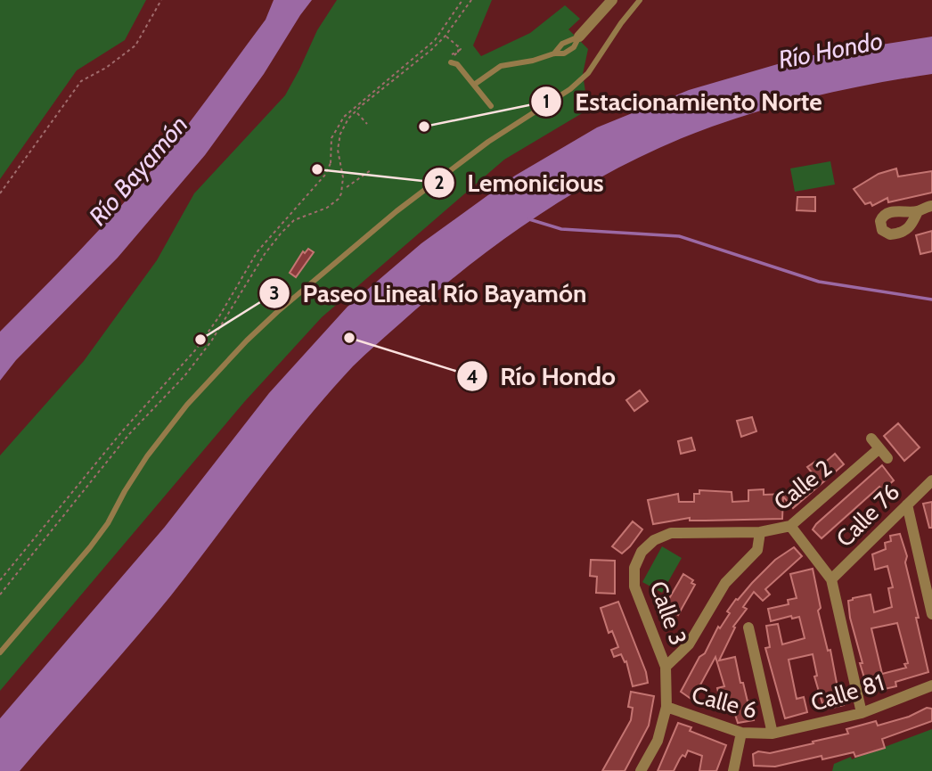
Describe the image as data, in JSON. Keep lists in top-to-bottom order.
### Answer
{
  "streets": {
    "street": [
      "Calle 2",
      "Calle 76",
      "Calle 3",
      "Calle 81",
      "Calle 6"
    ]
  },
  "crossings": [
    ["Calle 2", "Calle 3"],
    ["Calle 3", "Calle 6"],
    ["Calle 81", "Calle 6"]
  ],
  "water": ["Río Hondo", "Río Bayamón"],
  "places": [
    "Estacionamiento Norte",
    "Lemonicious",
    "Río Hondo",
    "Paseo Lineal Río Bayamón"
  ]
}
